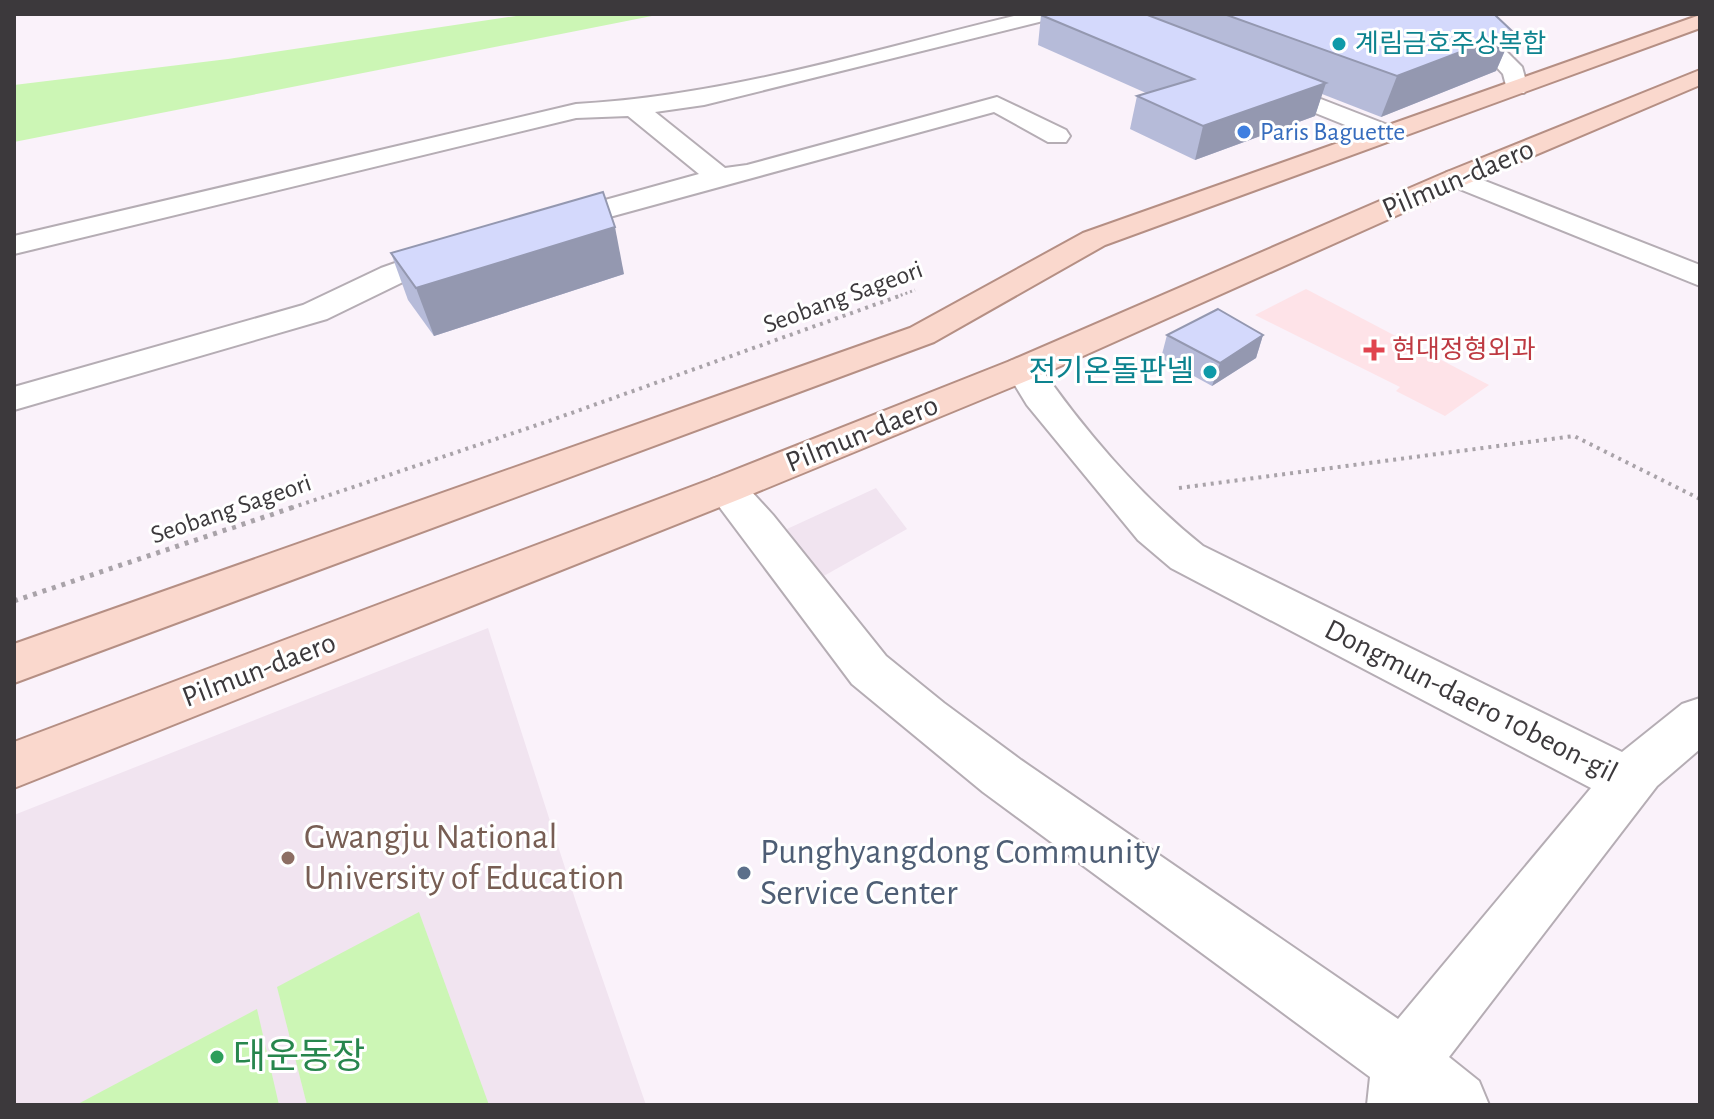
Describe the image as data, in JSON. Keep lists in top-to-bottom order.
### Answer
{
  "streets": {
    "main road": ["Pilmun-daero"],
    "lane": ["Dongmun-daero 10beon-gil"],
    "path": ["Seobang Sageori"]
  },
  "crossings": [
    ["Pilmun-daero", "Dongmun-daero 10beon-gil"]
  ],
  "places": {
    "other": [
      "계림금호주상복합",
      "Paris Baguette",
      "전기온돌판넬",
      "Gwangju National University of Education",
      "Punghyangdong Community Service Center",
      "대운동장"
    ],
    "health": ["현대정형외과"]
  }
}
